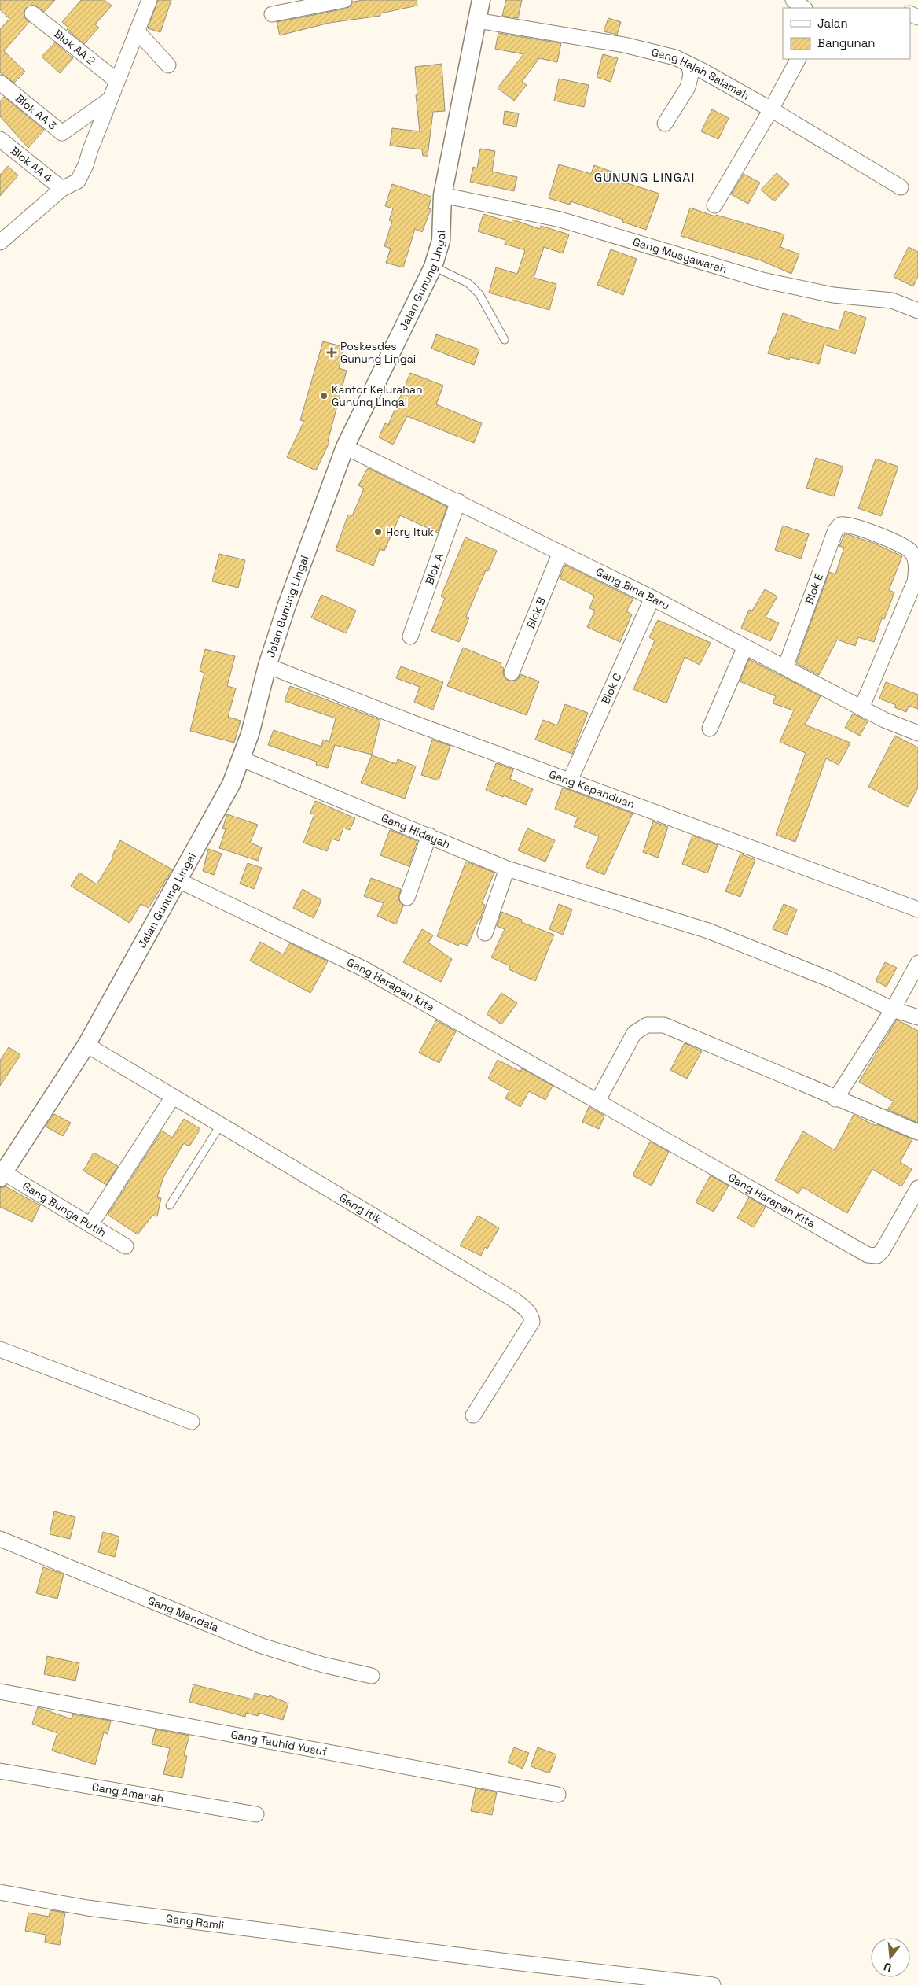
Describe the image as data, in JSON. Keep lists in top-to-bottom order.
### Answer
{
  "streets": {
    "street": [
      "Blok AA 2",
      "Gang Hajah Salamah",
      "Blok AA 3",
      "Blok AA 4",
      "Gang Musyawarah",
      "Jalan Gunung Lingai",
      "Blok A",
      "Gang Bina Baru",
      "Blok E",
      "Blok B",
      "Blok C",
      "Gang Kepanduan",
      "Gang Hidayah",
      "Gang Harapan Kita",
      "Gang Itik",
      "Gang Bunga Putih",
      "Gang Mandala",
      "Gang Tauhid Yusuf",
      "Gang Amanah",
      "Gang Ramli"
    ]
  },
  "crossings": [
    ["Gang Hajah Salamah", "Jalan Gunung Lingai"],
    ["Gang Musyawarah", "Jalan Gunung Lingai"],
    ["Jalan Gunung Lingai", "Gang Bina Baru"],
    ["Jalan Gunung Lingai", "Gang Kepanduan"],
    ["Jalan Gunung Lingai", "Gang Hidayah"],
    ["Jalan Gunung Lingai", "Gang Harapan Kita"],
    ["Jalan Gunung Lingai", "Gang Itik"],
    ["Jalan Gunung Lingai", "Gang Bunga Putih"],
    ["Blok A", "Gang Bina Baru"],
    ["Gang Bina Baru", "Blok E"],
    ["Gang Bina Baru", "Blok B"],
    ["Gang Bina Baru", "Blok C"],
    ["Blok C", "Gang Kepanduan"]
  ],
  "districts": ["GUNUNG LINGAI"],
  "places": {
    "health": ["Poskesdes Gunung Lingai"],
    "other": ["Kantor Kelurahan Gunung Lingai", "Hery Ituk"]
  },
  "legend": ["Jalan", "Bangunan"],
  "north": "bottom"
}
